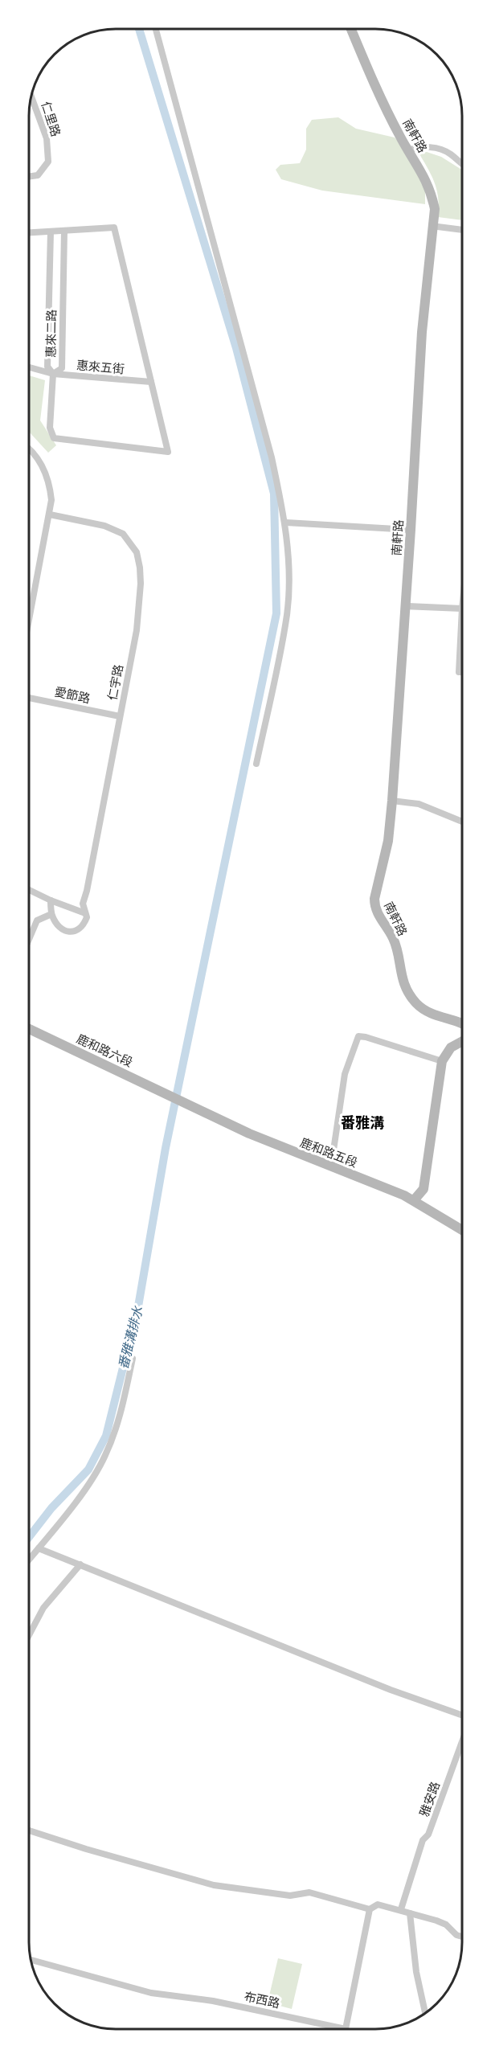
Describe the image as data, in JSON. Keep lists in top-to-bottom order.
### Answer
{
  "streets": {
    "street": [
      "仁里路",
      "南軒路",
      "惠來二路",
      "惠來五街",
      "仁宇路",
      "愛節路",
      "鹿和路六段",
      "鹿和路五段",
      "雅安路",
      "布西路"
    ]
  },
  "crossings": [
    ["惠來二路", "惠來五街"],
    ["仁宇路", "愛節路"],
    ["鹿和路六段", "鹿和路五段"]
  ],
  "districts": ["番雅溝"],
  "water": ["番雅溝排水"]
}
